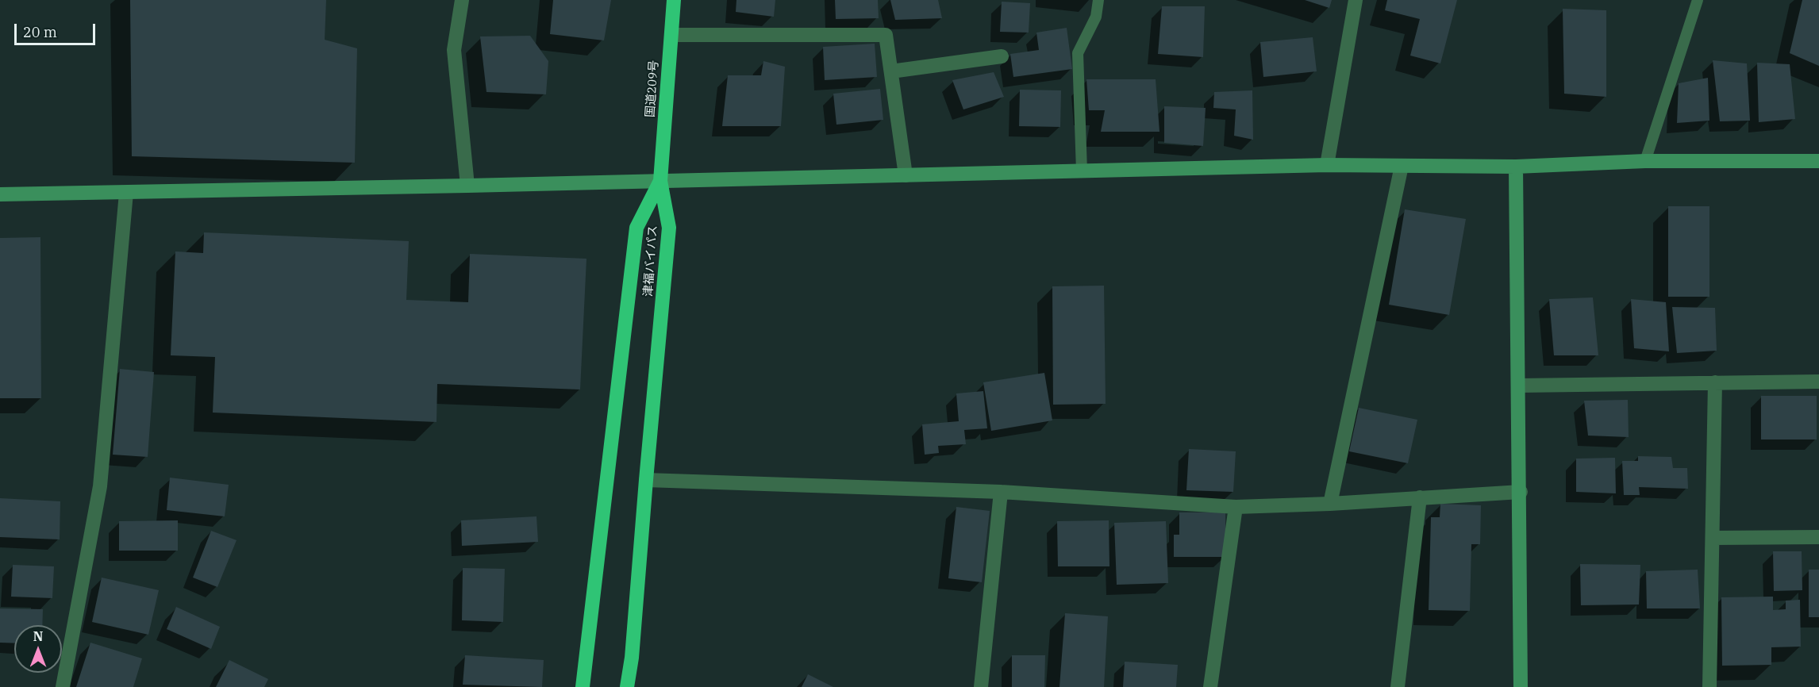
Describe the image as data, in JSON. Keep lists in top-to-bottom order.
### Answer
{
  "streets": {
    "highway": ["国道209号", "津福バイパス"]
  },
  "crossings": [
    ["国道209号", "津福バイパス"]
  ],
  "scale_bar": "20 m",
  "north": "top"
}
